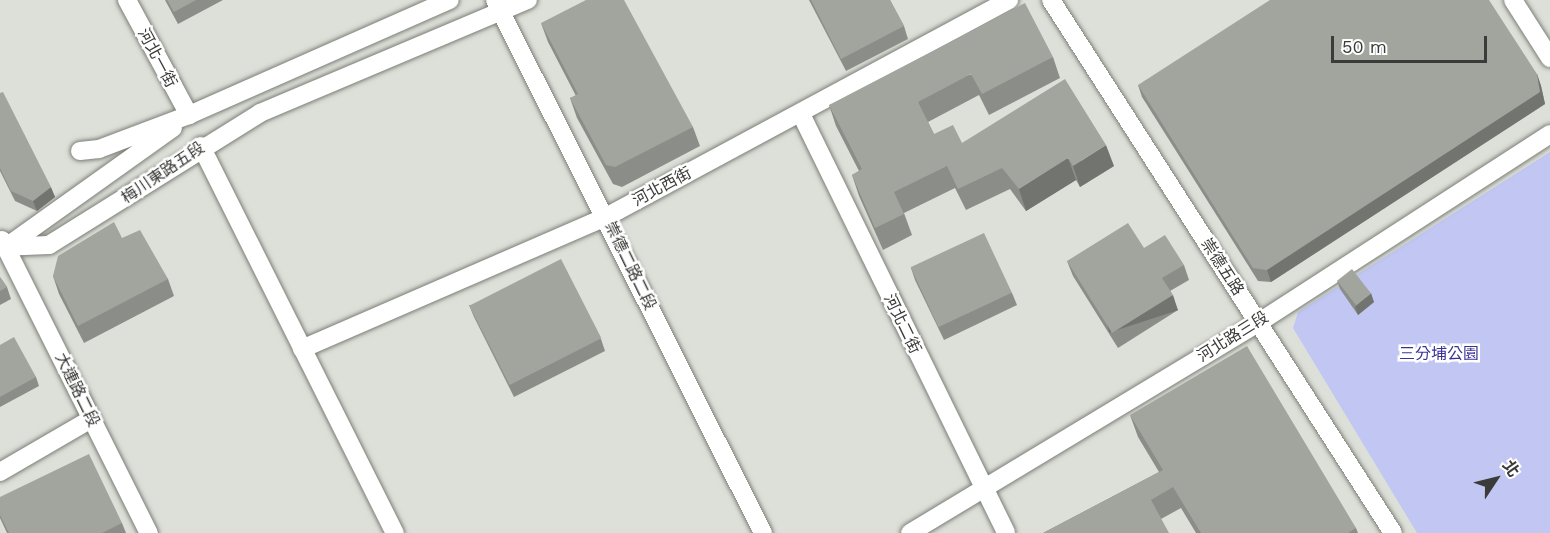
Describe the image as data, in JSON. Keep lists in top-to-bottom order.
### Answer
{
  "streets": {
    "street": [
      "河北一街",
      "梅川東路五段",
      "河北西街",
      "崇德二路二段",
      "崇德五路",
      "河北二街",
      "河北路三段",
      "大連路二段"
    ]
  },
  "crossings": [
    ["河北一街", "梅川東路五段"],
    ["梅川東路五段", "崇德二路二段"],
    ["梅川東路五段", "大連路二段"],
    ["河北西街", "崇德二路二段"],
    ["河北西街", "河北二街"],
    ["崇德五路", "河北路三段"],
    ["河北二街", "河北路三段"]
  ],
  "parks": ["三分埔公園"],
  "scale_bar": "50 m",
  "north": "top right"
}
